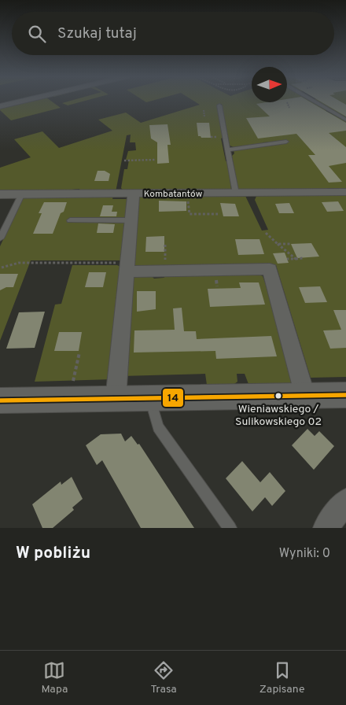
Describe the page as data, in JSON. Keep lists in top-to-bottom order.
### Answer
{
  "streets": {
    "street": ["Kombatantów"]
  },
  "places": ["Wieniawskiego / Sulikowskiego 02"],
  "lines": ["transit line 14"],
  "north": "right",
  "page": {
    "search": "Szukaj tutaj",
    "heading": ["W pobliżu", "Wyniki: 0"],
    "nav": ["Mapa", "Trasa", "Zapisane"]
  }
}
